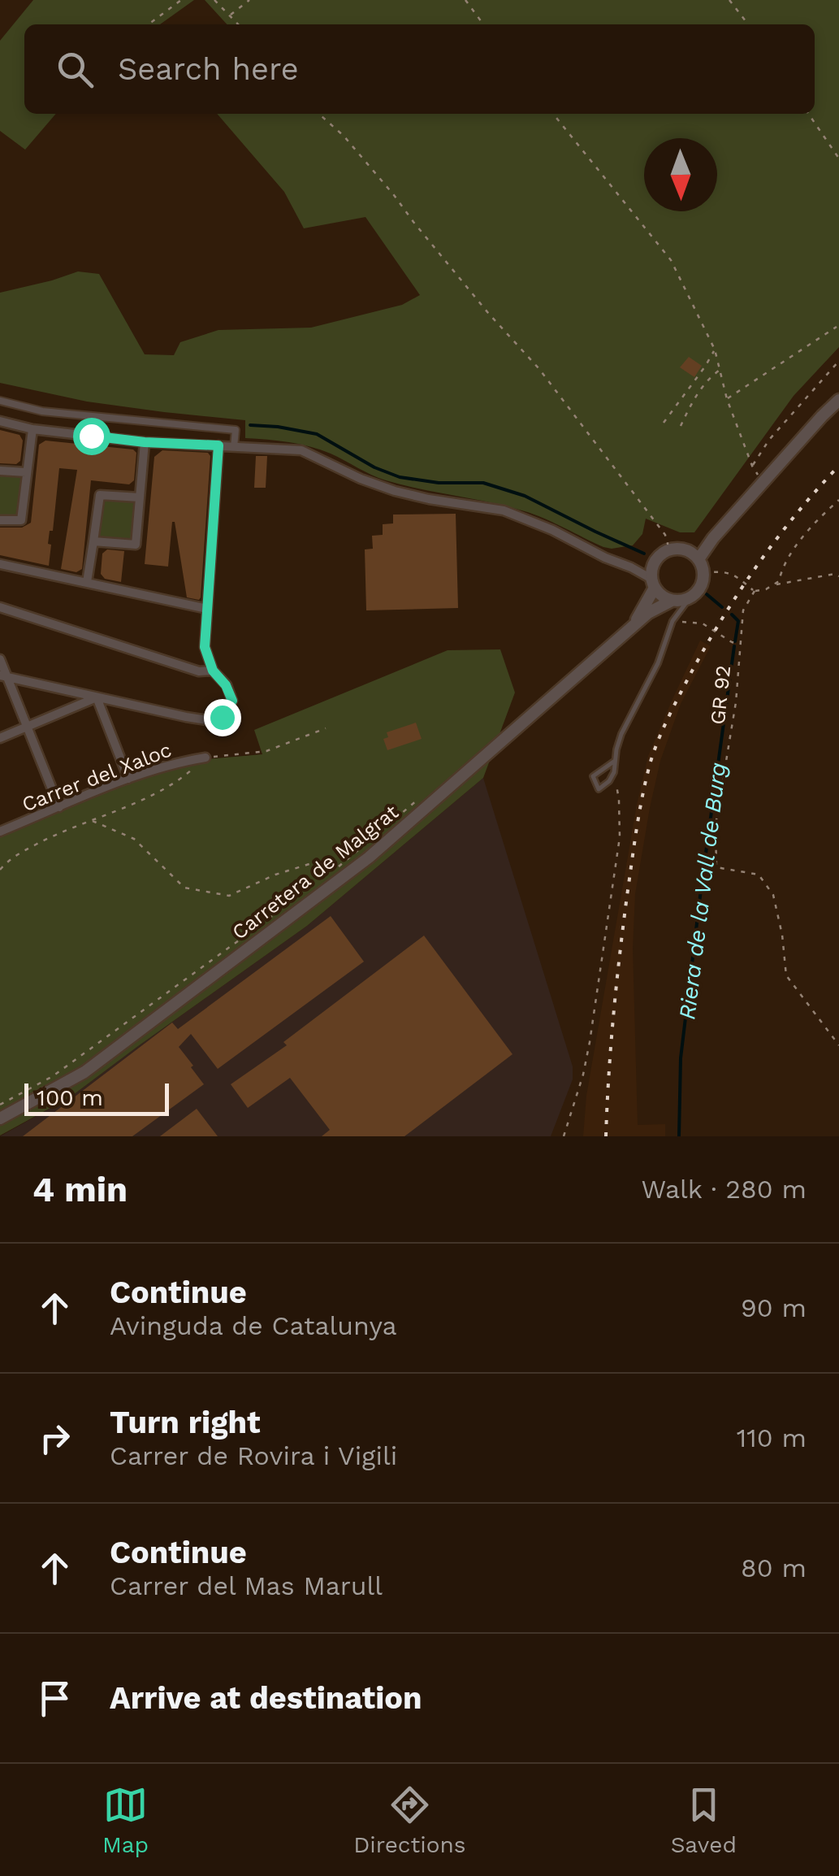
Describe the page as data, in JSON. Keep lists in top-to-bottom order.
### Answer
{
  "streets": {
    "street": ["Carrer del Xaloc", "Carretera de Malgrat"],
    "path": ["GR 92"]
  },
  "water": ["Riera de la Vall de Burg"],
  "scale_bar": "100 m",
  "north": "bottom",
  "page": {
    "search": "Search here",
    "scale": "100 m",
    "heading": ["4 min", "Walk · 280 m"],
    "list": [
      ["Continue", "Avinguda de Catalunya", "90 m"],
      ["Turn right", "Carrer de Rovira i Vigili", "110 m"],
      ["Continue", "Carrer del Mas Marull", "80 m"],
      "Arrive at destination"
    ],
    "nav": ["Map", "Directions", "Saved"]
  }
}
